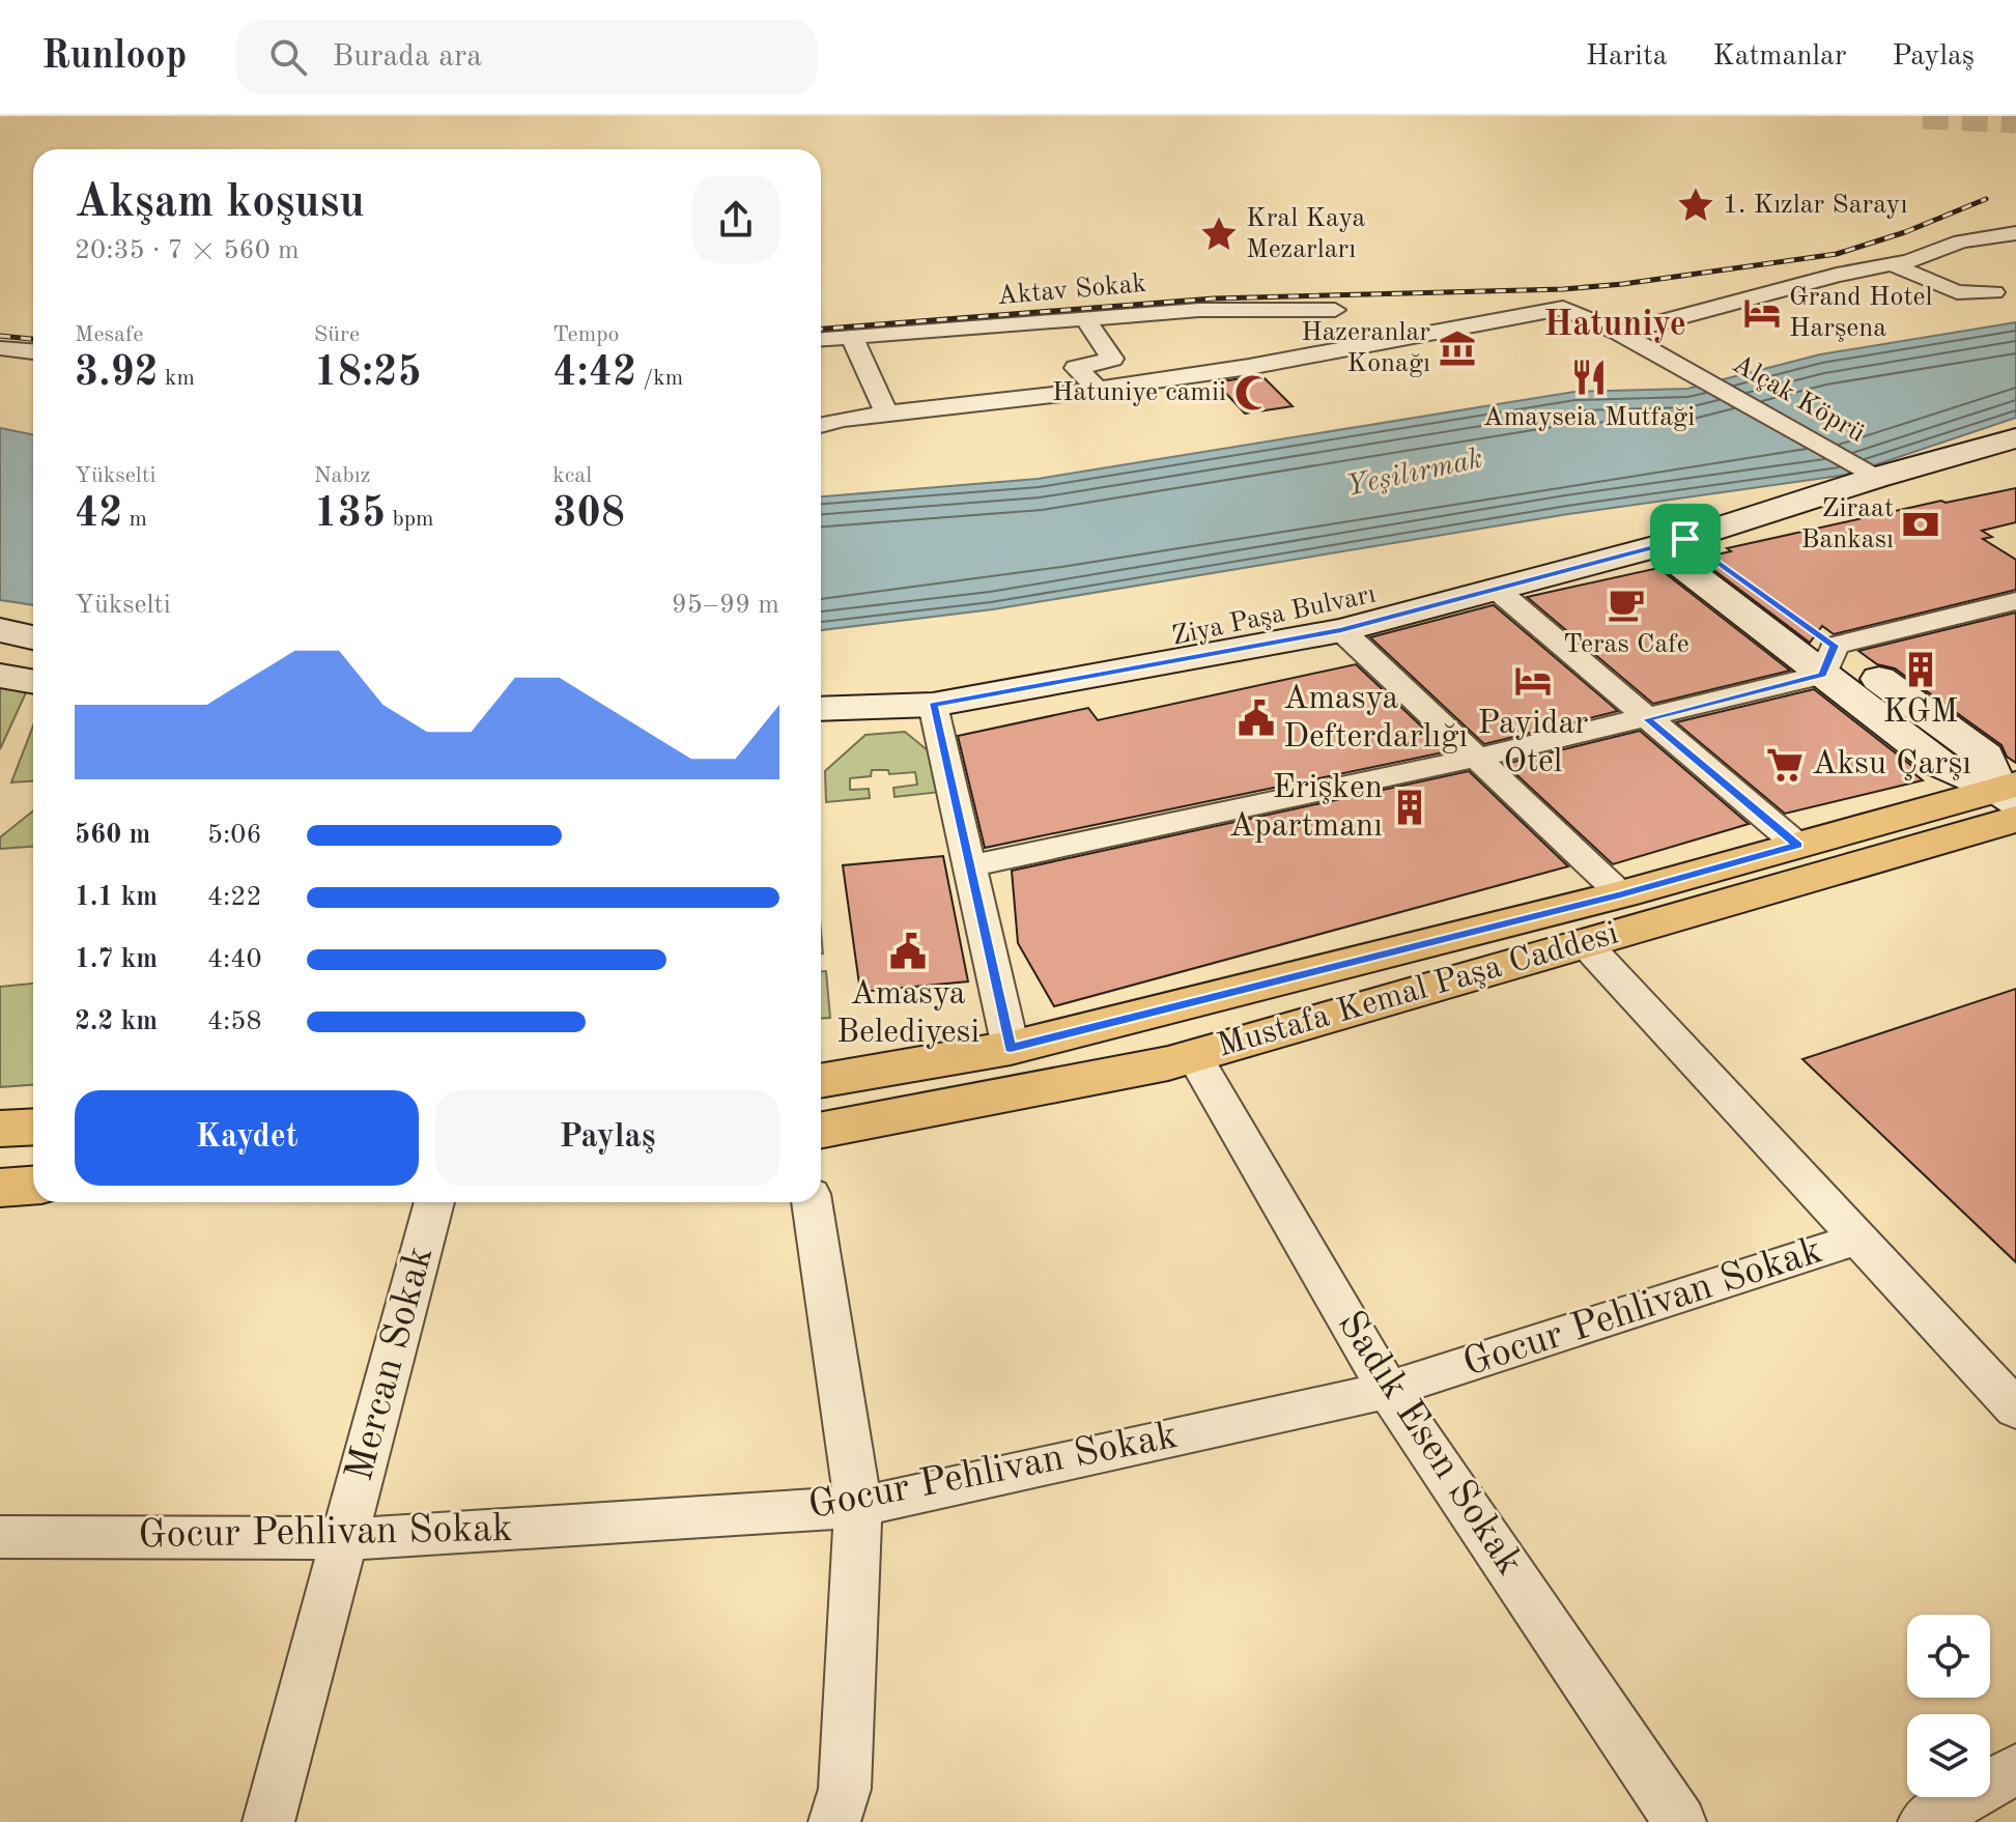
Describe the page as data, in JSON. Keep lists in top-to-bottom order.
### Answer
{
  "streets": {
    "main road": ["Mustafa Kemal Paşa Caddesi"],
    "street": [
      "Aktav Sokak",
      "Alçak Köprü",
      "Ziya Paşa Bulvarı",
      "Gocur Pehlivan Sokak",
      "Mercan Sokak",
      "Sadık Esen Sokak"
    ]
  },
  "crossings": [
    ["Alçak Köprü", "Ziya Paşa Bulvarı"],
    ["Mustafa Kemal Paşa Caddesi", "Sadık Esen Sokak"],
    ["Gocur Pehlivan Sokak", "Mercan Sokak"],
    ["Gocur Pehlivan Sokak", "Sadık Esen Sokak"]
  ],
  "districts": ["Hatuniye"],
  "water": ["Yeşilırmak"],
  "places": {
    "place": ["1. Kızlar Sarayı", "Kral Kaya Mezarları"],
    "hotel": ["Grand Hotel Harşena", "Payidar Otel"],
    "museum": ["Hazeranlar Konağı"],
    "restaurant": ["Amayseia Mutfaği"],
    "mosque": ["Hatuniye camii"],
    "bank": ["Ziraat Bankası"],
    "cafe": ["Teras Cafe"],
    "building": ["KGM", "Erişken Apartmanı"],
    "public building": ["Amasya Defterdarlığı", "Amasya Belediyesi"],
    "supermarket": ["Aksu Çarşı"]
  },
  "page": {
    "header": "Runloop",
    "search": "Burada ara",
    "nav": ["Harita", "Katmanlar", "Paylaş"],
    "heading": ["Akşam koşusu", "20:35 · 7 × 560 m"],
    "stats": [
      ["Mesafe", "3.92 km"],
      ["Süre", "18:25"],
      ["Tempo", "4:42 /km"],
      ["Yükselti", "42 m"],
      ["Nabız", "135 bpm"],
      ["kcal", "308"]
    ],
    "chart": ["Yükselti", "95–99 m"],
    "list": [
      {
        "name": "560 m",
        "note": "5:06"
      },
      {
        "name": "1.1 km",
        "note": "4:22"
      },
      {
        "name": "1.7 km",
        "note": "4:40"
      },
      {
        "name": "2.2 km",
        "note": "4:58"
      }
    ],
    "buttons": ["Kaydet", "Paylaş"]
  }
}
